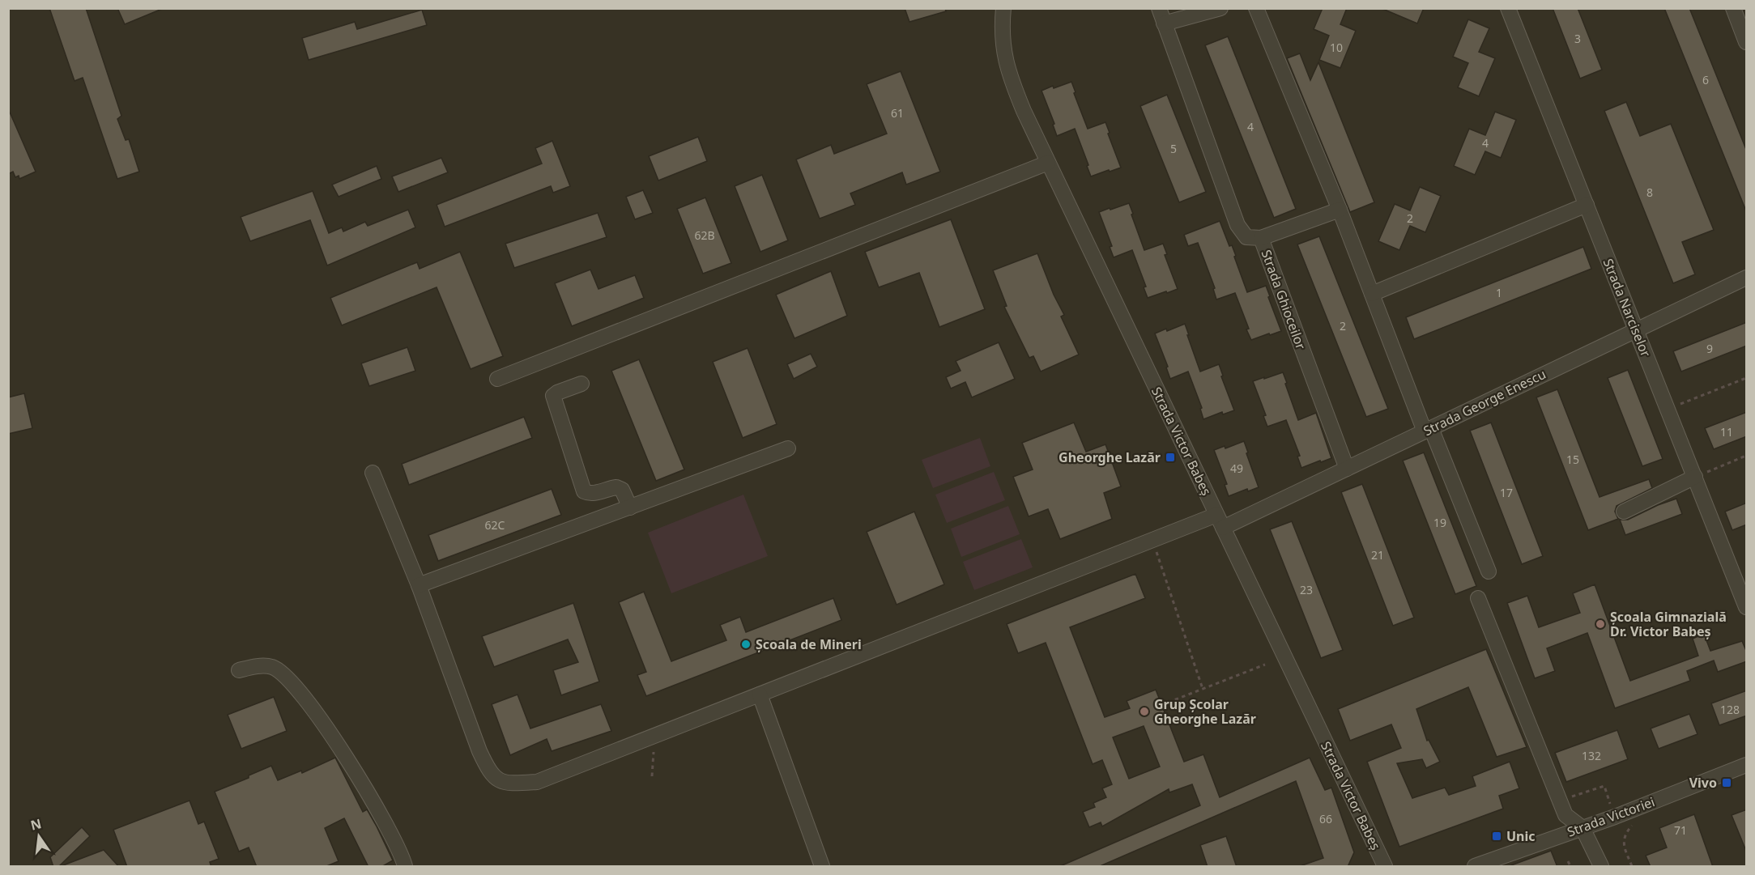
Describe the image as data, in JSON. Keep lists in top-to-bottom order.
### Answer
{
  "streets": {
    "street": [
      "Strada Ghioceilor",
      "Strada Narciselor",
      "Strada George Enescu",
      "Strada Victor Babeș",
      "Strada Victoriei"
    ]
  },
  "crossings": [
    ["Strada Ghioceilor", "Strada George Enescu"],
    ["Strada Narciselor", "Strada George Enescu"],
    ["Strada George Enescu", "Strada Victor Babeș"]
  ],
  "places": {
    "transit": ["Gheorghe Lazăr", "Vivo", "Unic"],
    "other": ["Școala Gimnazială Dr. Victor Babeș", "Școala de Mineri", "Grup Școlar Gheorghe Lazăr"]
  },
  "house_numbers": [
    "3",
    "10",
    "6",
    "61",
    "4",
    "4",
    "5",
    "8",
    "2",
    "62B",
    "1",
    "2",
    "9",
    "11",
    "15",
    "49",
    "17",
    "19",
    "62C",
    "21",
    "23",
    "128",
    "132",
    "66",
    "71"
  ],
  "north": "top"
}
